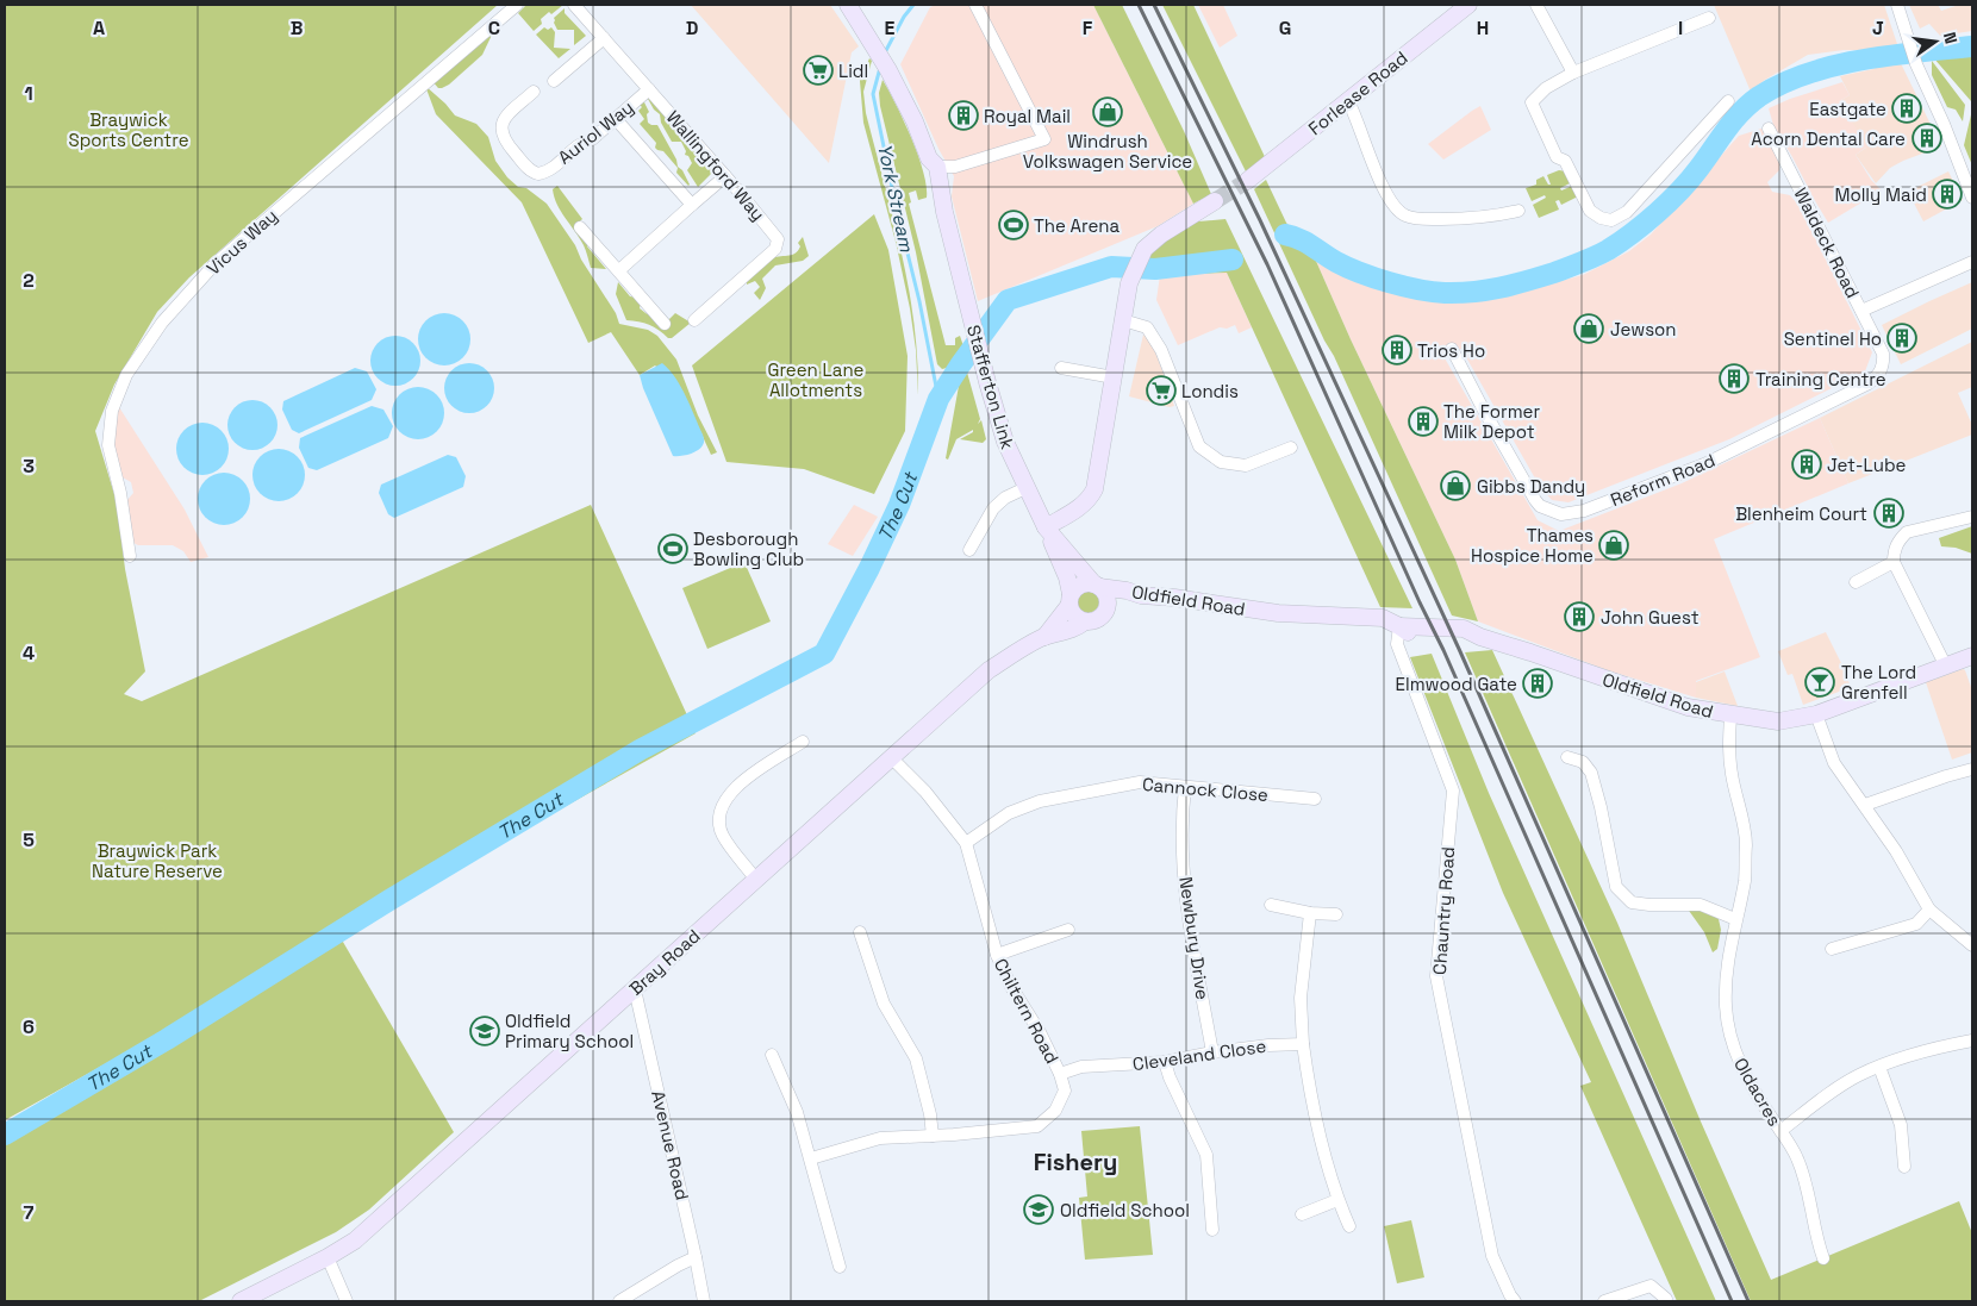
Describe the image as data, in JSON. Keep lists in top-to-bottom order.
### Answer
{
  "streets": {
    "main road": [
      "Forlease Road",
      "Stafferton Link",
      "Oldfield Road",
      "Bray Road"
    ],
    "street": [
      "Auriol Way",
      "Wallingford Way",
      "Vicus Way",
      "Waldeck Road",
      "Reform Road",
      "Cannock Close",
      "Chauntry Road",
      "Newbury Drive",
      "Chiltern Road",
      "Cleveland Close",
      "Oldacres",
      "Avenue Road"
    ]
  },
  "crossings": [
    ["Auriol Way", "Wallingford Way"],
    ["Waldeck Road", "Reform Road"],
    ["Stafferton Link", "Oldfield Road"],
    ["Stafferton Link", "Bray Road"],
    ["Oldfield Road", "Chauntry Road"],
    ["Oldfield Road", "Bray Road"],
    ["Oldfield Road", "Oldacres"],
    ["Cannock Close", "Newbury Drive"],
    ["Cannock Close", "Chiltern Road"],
    ["Newbury Drive", "Cleveland Close"],
    ["Bray Road", "Chiltern Road"],
    ["Bray Road", "Avenue Road"],
    ["Chiltern Road", "Cleveland Close"]
  ],
  "districts": ["Fishery"],
  "water": ["York Stream", "The Cut"],
  "parks": ["Braywick Sports Centre", "Green Lane Allotments", "Braywick Park Nature Reserve"],
  "places": {
    "supermarket": ["Lidl", "Londis"],
    "building": [
      "Eastgate",
      "Royal Mail",
      "Acorn Dental Care",
      "Molly Maid",
      "Sentinel Ho",
      "Trios Ho",
      "Training Centre",
      "The Former Milk Depot",
      "Jet-Lube",
      "Blenheim Court",
      "John Guest",
      "Elmwood Gate"
    ],
    "shop": [
      "Windrush Volkswagen Service",
      "Jewson",
      "Gibbs Dandy",
      "Thames Hospice Home"
    ],
    "sports": ["The Arena", "Desborough Bowling Club"],
    "bar": ["The Lord Grenfell"],
    "school or university": ["Oldfield Primary School", "Oldfield School"]
  },
  "north": "right",
  "grid": {
    "columns": [
      "A",
      "B",
      "C",
      "D",
      "E",
      "F",
      "G",
      "H",
      "I",
      "J"
    ],
    "rows": [
      "1",
      "2",
      "3",
      "4",
      "5",
      "6",
      "7"
    ]
  }
}
